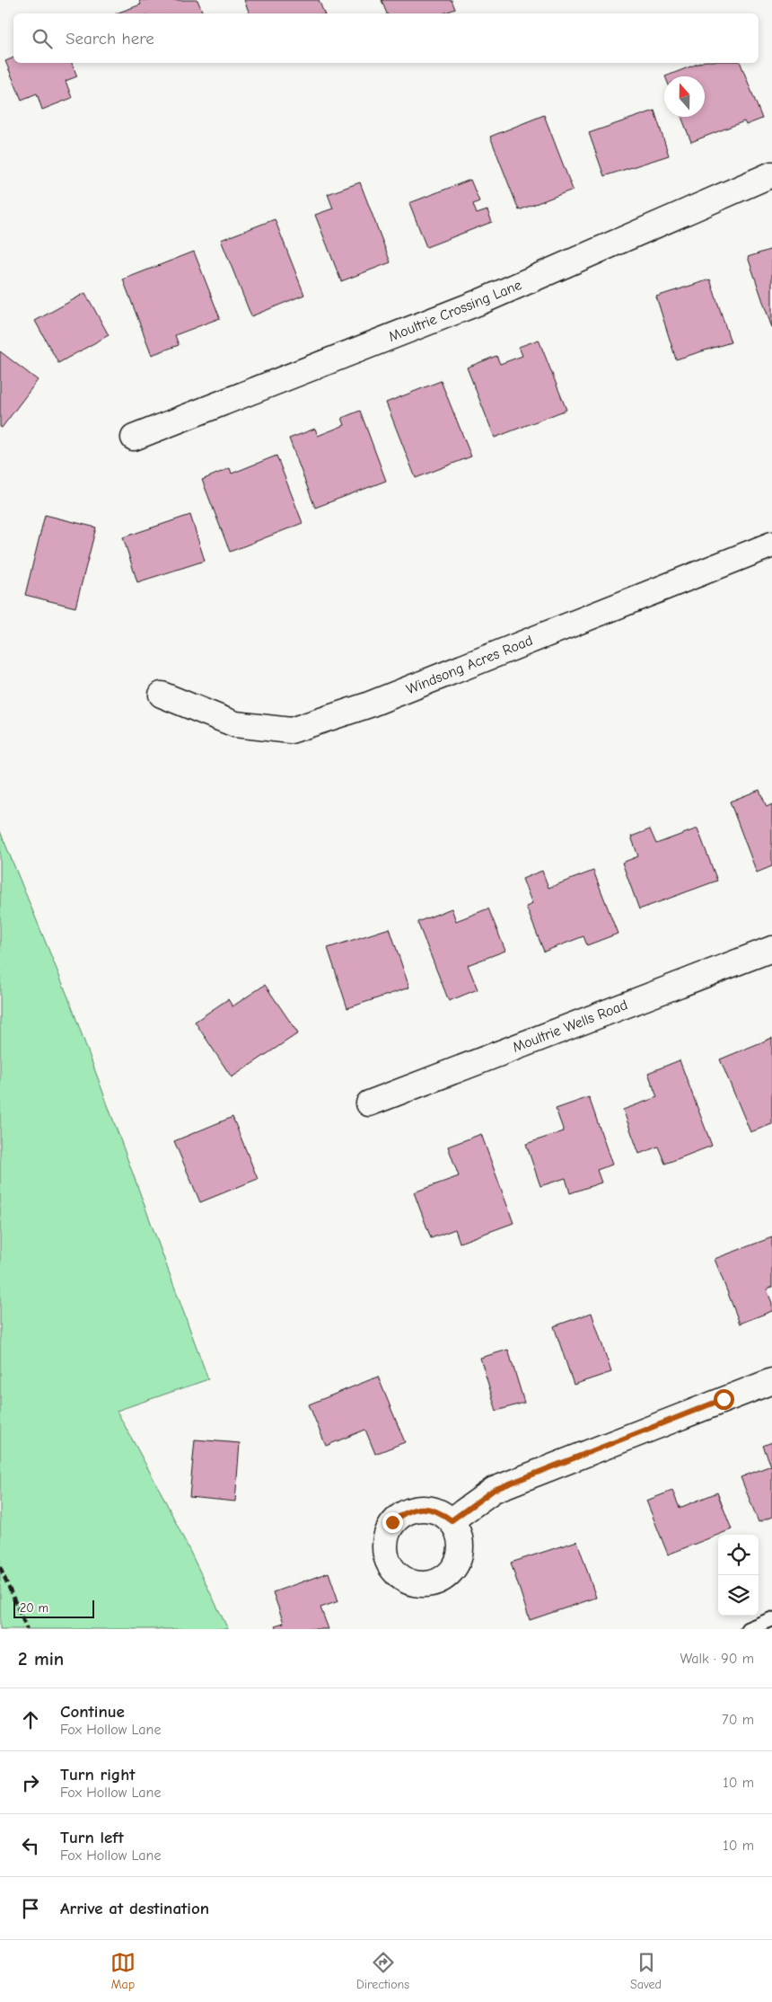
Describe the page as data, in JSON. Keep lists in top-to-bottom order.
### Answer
{
  "streets": {
    "street": ["Moultrie Crossing Lane", "Windsong Acres Road", "Moultrie Wells Road"]
  },
  "scale_bar": "20 m",
  "north": "top",
  "page": {
    "search": "Search here",
    "scale": "20 m",
    "heading": ["2 min", "Walk · 90 m"],
    "list": [
      ["Continue", "Fox Hollow Lane", "70 m"],
      ["Turn right", "Fox Hollow Lane", "10 m"],
      ["Turn left", "Fox Hollow Lane", "10 m"],
      "Arrive at destination"
    ],
    "nav": ["Map", "Directions", "Saved"]
  }
}
